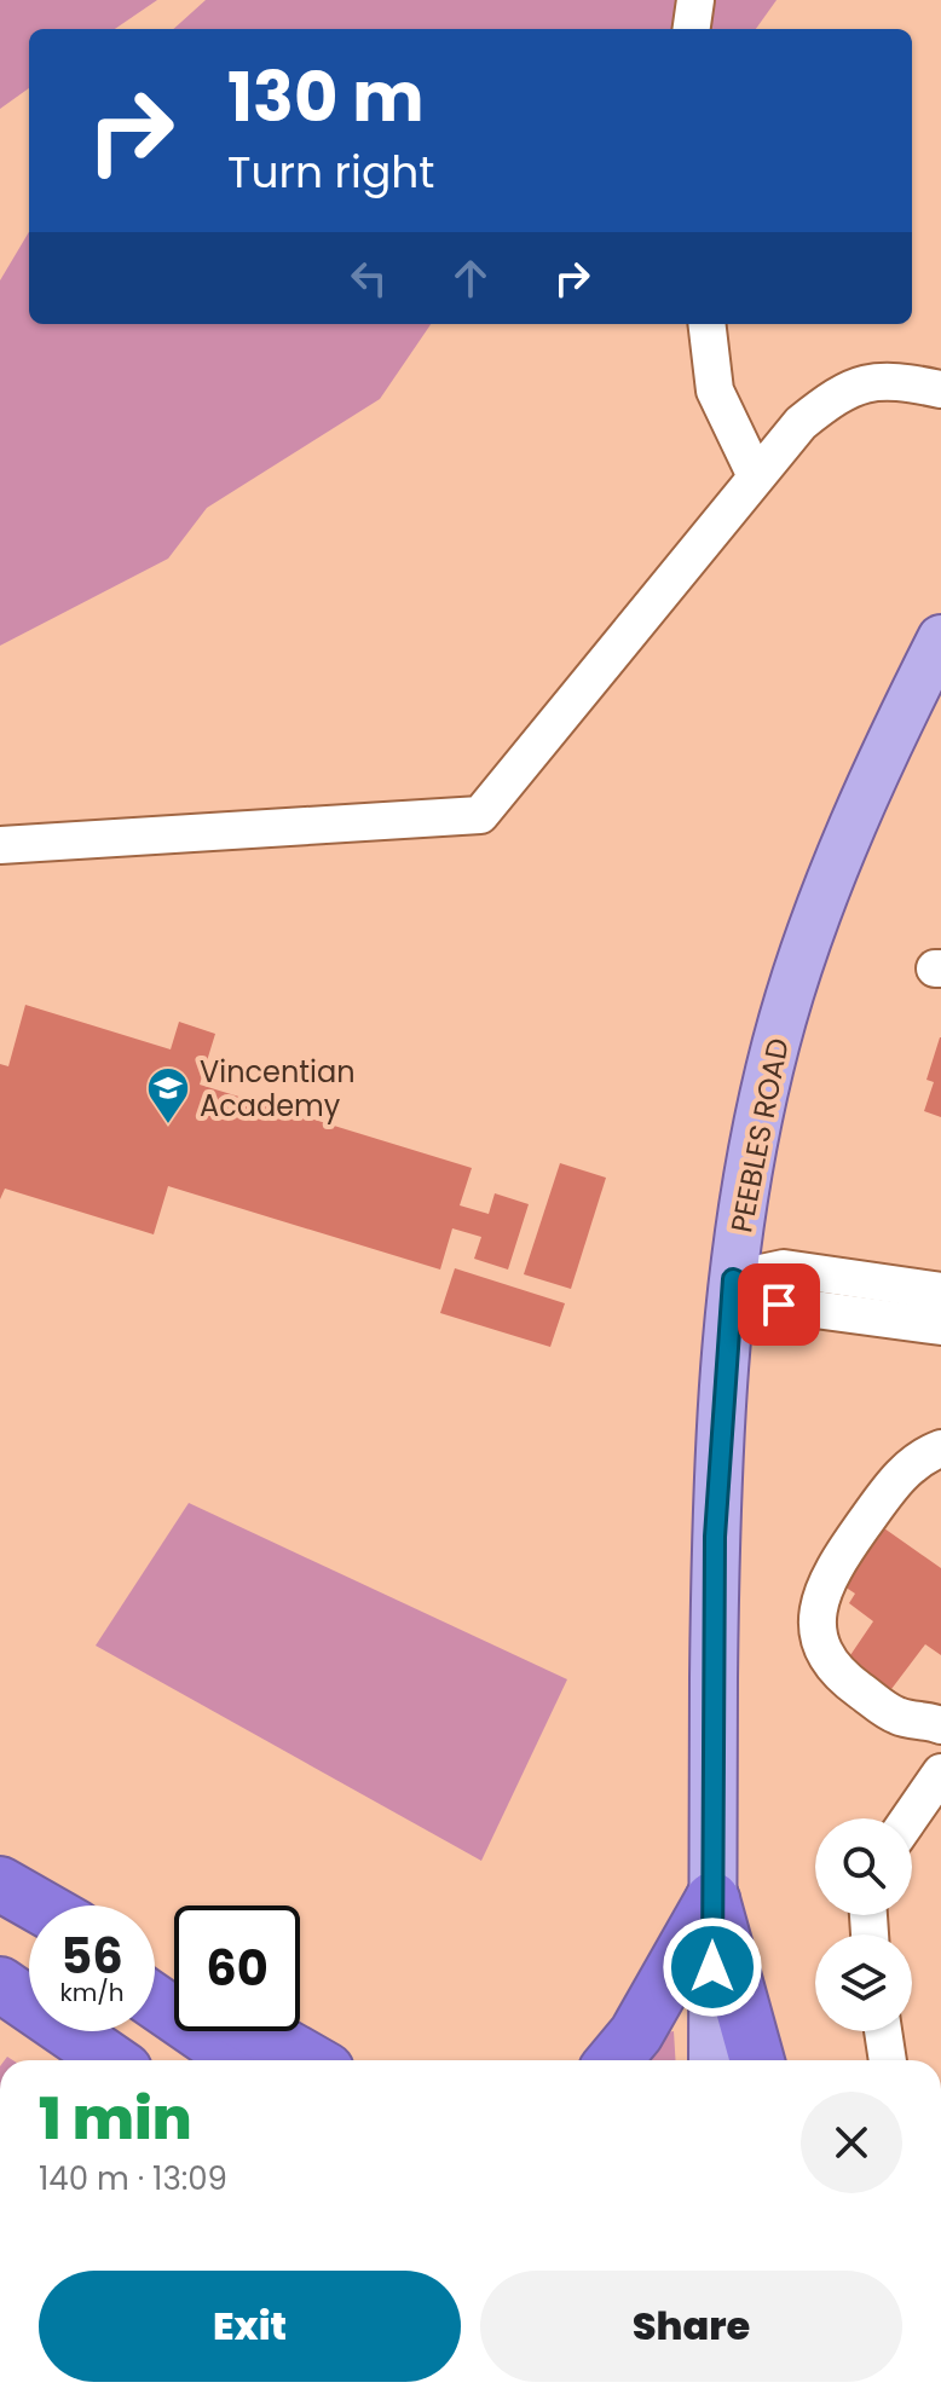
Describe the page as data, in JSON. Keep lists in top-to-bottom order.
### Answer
{
  "streets": {
    "main road": ["PEEBLES ROAD"]
  },
  "places": {
    "school or university": ["Vincentian Academy"]
  },
  "page": {
    "turn": ["130 m", "Turn right"],
    "speed": "56 km/h",
    "limit": "60",
    "heading": ["1 min", "140 m · 13:09"],
    "buttons": ["Exit", "Share"]
  }
}
